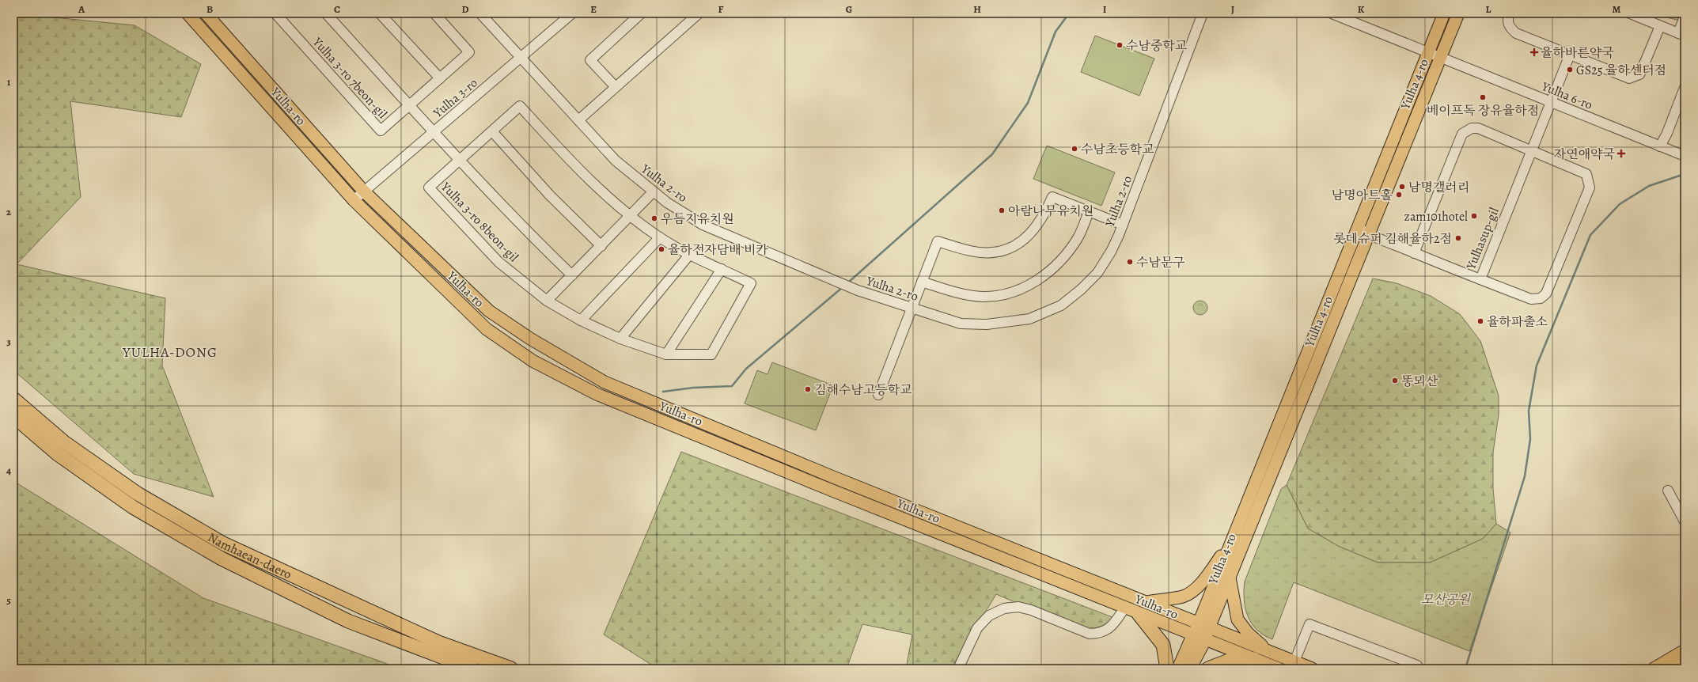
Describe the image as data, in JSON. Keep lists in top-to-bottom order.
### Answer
{
  "streets": {
    "highway": ["Namhaean-daero"],
    "main road": ["Yulha 4-ro", "Yulha-ro"],
    "street": [
      "Yulha 3-ro 7beon-gil",
      "Yulha 6-ro",
      "Yulha 3-ro",
      "Yulha 2-ro",
      "Yulha 3-ro 8beon-gil",
      "Yulhasup-gil"
    ]
  },
  "crossings": [
    ["Yulha 3-ro 7beon-gil", "Yulha 3-ro"],
    ["Yulha 3-ro 7beon-gil", "Yulha 3-ro 8beon-gil"],
    ["Yulha 4-ro", "Yulha 6-ro"],
    ["Yulha 4-ro", "Yulha-ro"],
    ["Yulha 4-ro", "Yulhasup-gil"],
    ["Yulha 6-ro", "Yulhasup-gil"],
    ["Yulha 3-ro", "Yulha-ro"],
    ["Yulha 3-ro", "Yulha 2-ro"],
    ["Yulha 3-ro", "Yulha 3-ro 8beon-gil"]
  ],
  "districts": ["YULHA-DONG"],
  "parks": ["모산공원"],
  "places": {
    "other": [
      "수남중학교",
      "GS25 율하센터점",
      "베이프독 장유율하점",
      "수남초등학교",
      "남명갤러리",
      "남명아트홀",
      "아람나무유치원",
      "zam101hotel",
      "우듬지유치원",
      "롯데슈퍼 김해율하2점",
      "율하전자담배 비카",
      "수남문구",
      "율하파출소",
      "똥뫼산",
      "김해수남고등학교"
    ],
    "health": ["율하바른약국", "자연애약국"]
  },
  "grid": {
    "columns": [
      "A",
      "B",
      "C",
      "D",
      "E",
      "F",
      "G",
      "H",
      "I",
      "J",
      "K",
      "L",
      "M"
    ],
    "rows": [
      "1",
      "2",
      "3",
      "4",
      "5"
    ]
  }
}
